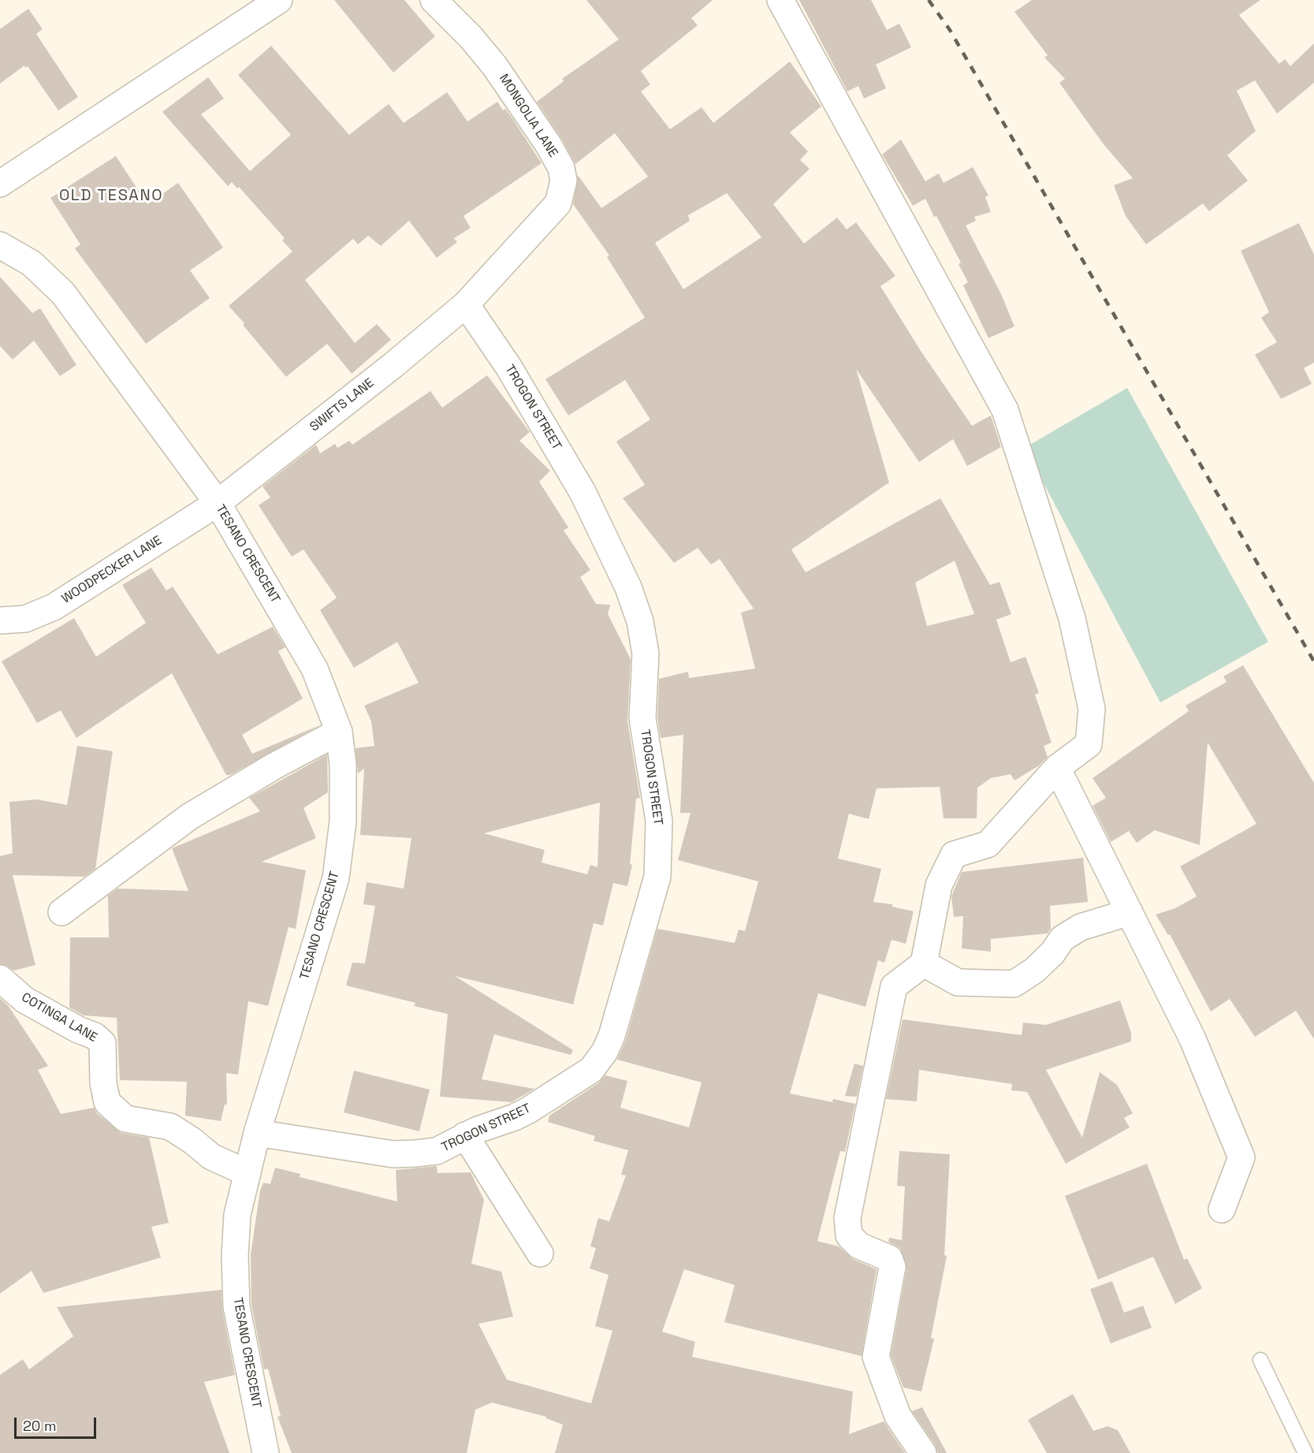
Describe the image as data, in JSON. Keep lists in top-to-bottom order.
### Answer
{
  "streets": {
    "street": [
      "MONGOLIA LANE",
      "SWIFTS LANE",
      "TROGON STREET",
      "TESANO CRESCENT",
      "WOODPECKER LANE",
      "COTINGA LANE"
    ]
  },
  "crossings": [
    ["MONGOLIA LANE", "SWIFTS LANE"],
    ["MONGOLIA LANE", "TROGON STREET"],
    ["SWIFTS LANE", "TROGON STREET"],
    ["SWIFTS LANE", "TESANO CRESCENT"],
    ["SWIFTS LANE", "WOODPECKER LANE"],
    ["TROGON STREET", "TESANO CRESCENT"],
    ["TESANO CRESCENT", "WOODPECKER LANE"],
    ["TESANO CRESCENT", "COTINGA LANE"]
  ],
  "districts": ["OLD TESANO"],
  "scale_bar": "20 m"
}
